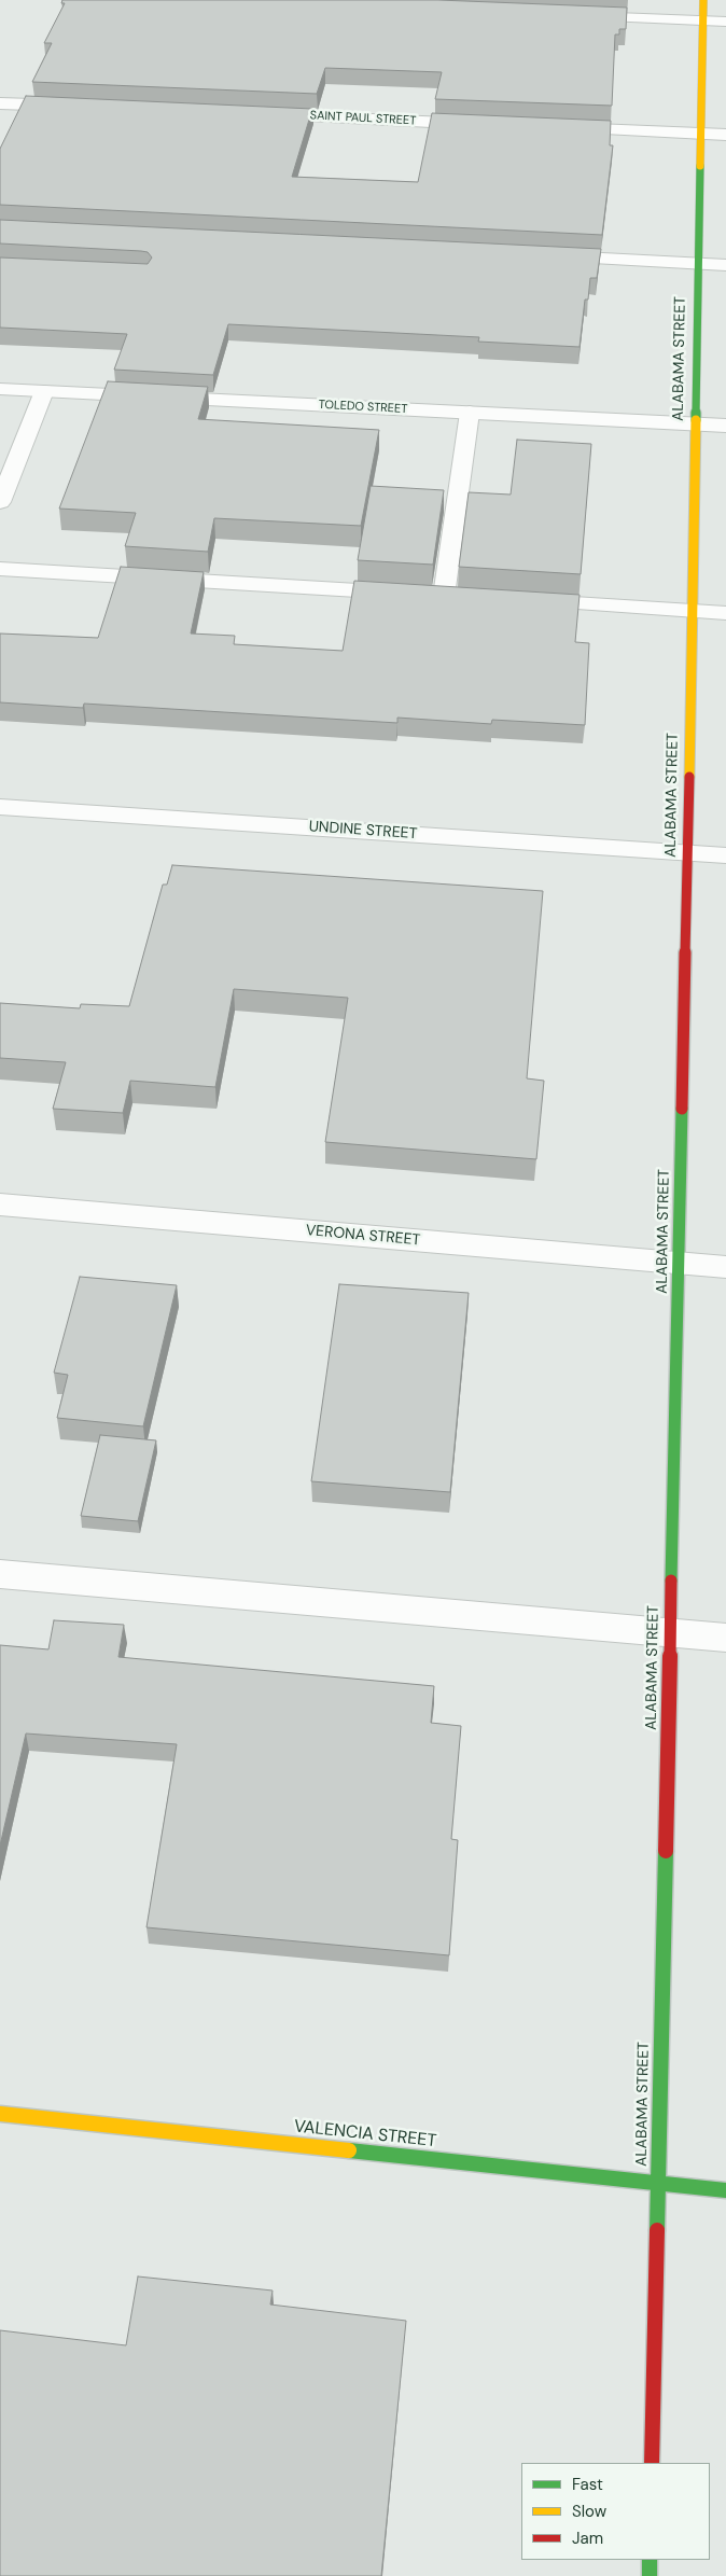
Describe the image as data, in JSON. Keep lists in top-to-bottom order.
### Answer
{
  "streets": {
    "main road": ["ALABAMA STREET", "VALENCIA STREET"],
    "street": [
      "SAINT PAUL STREET",
      "TOLEDO STREET",
      "UNDINE STREET",
      "VERONA STREET"
    ]
  },
  "crossings": [
    ["ALABAMA STREET", "TOLEDO STREET"],
    ["ALABAMA STREET", "UNDINE STREET"],
    ["ALABAMA STREET", "VERONA STREET"],
    ["ALABAMA STREET", "VALENCIA STREET"]
  ],
  "legend": ["Fast", "Slow", "Jam"]
}
